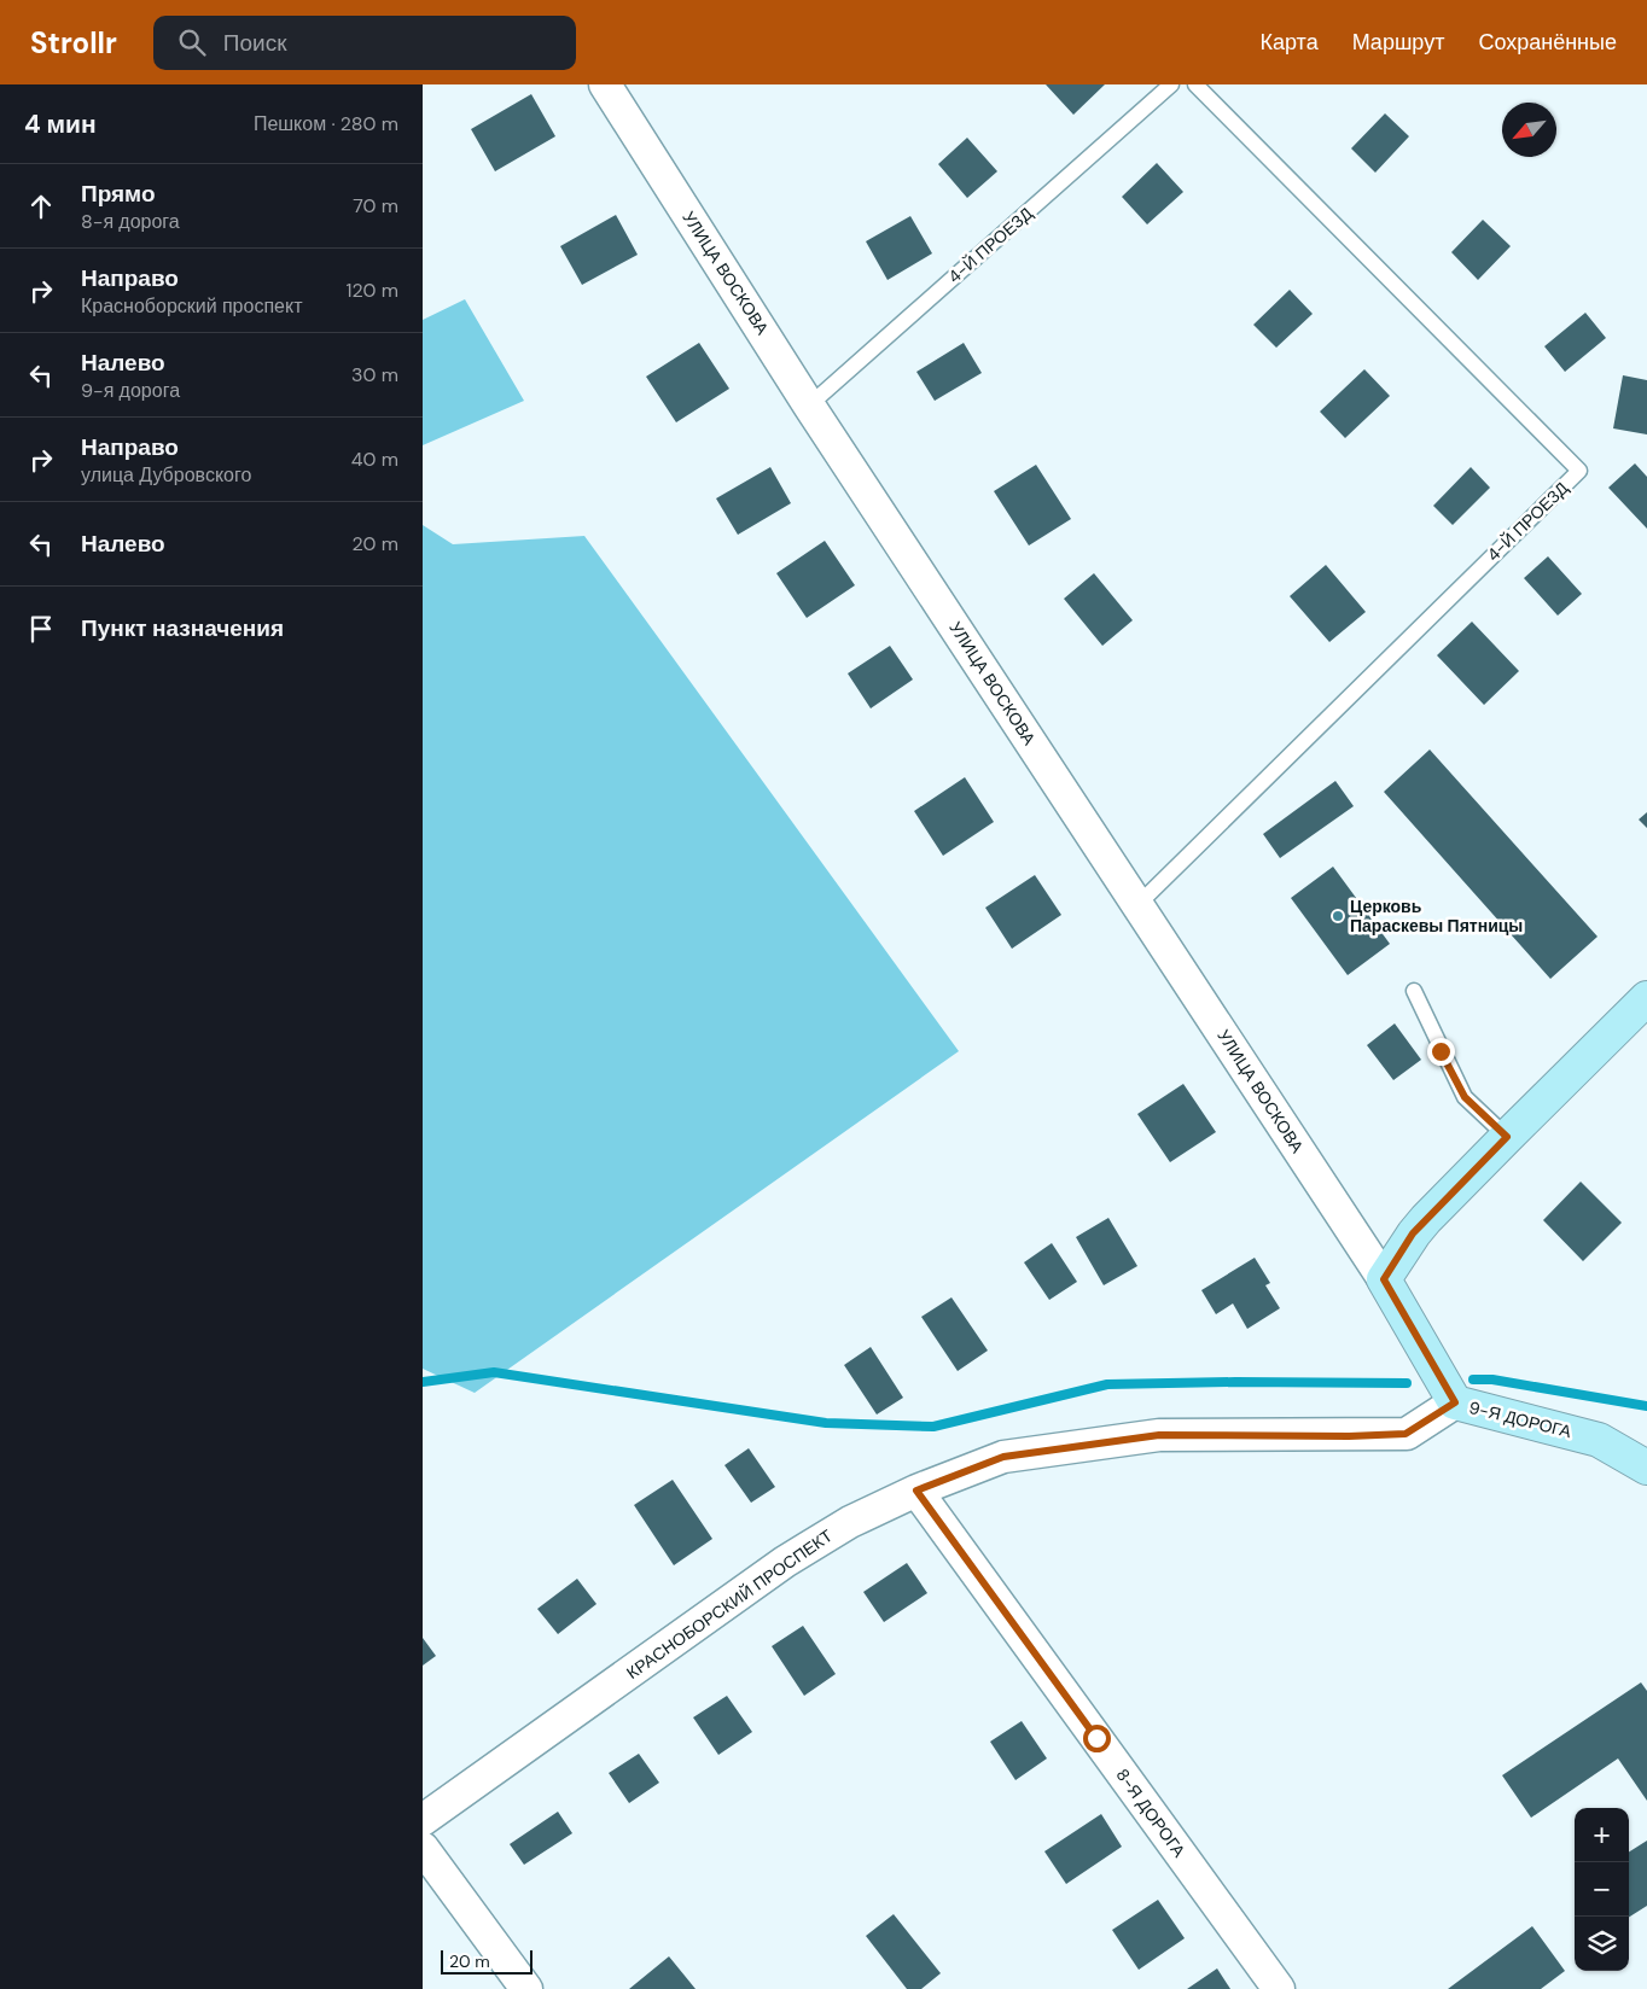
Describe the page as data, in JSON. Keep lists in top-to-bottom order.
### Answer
{
  "streets": {
    "street": [
      "УЛИЦА ВОСКОВА",
      "9-Я ДОРОГА",
      "КРАСНОБОРСКИЙ ПРОСПЕКТ",
      "8-Я ДОРОГА"
    ],
    "lane": ["4-Й ПРОЕЗД"]
  },
  "crossings": [
    ["4-Й ПРОЕЗД", "УЛИЦА ВОСКОВА"],
    ["УЛИЦА ВОСКОВА", "9-Я ДОРОГА"],
    ["9-Я ДОРОГА", "КРАСНОБОРСКИЙ ПРОСПЕКТ"],
    ["КРАСНОБОРСКИЙ ПРОСПЕКТ", "8-Я ДОРОГА"]
  ],
  "places": ["Церковь Параскевы Пятницы"],
  "scale_bar": "20 m",
  "north": "bottom left",
  "page": {
    "header": "Strollr",
    "search": "Поиск",
    "nav": ["Карта", "Маршрут", "Сохранённые"],
    "heading": ["4 мин", "Пешком · 280 m"],
    "list": [
      ["Прямо", "8-я дорога", "70 m"],
      ["Направо", "Красноборский проспект", "120 m"],
      ["Налево", "9-я дорога", "30 m"],
      ["Направо", "улица Дубровского", "40 m"],
      ["Налево", "20 m"],
      "Пункт назначения"
    ],
    "map_buttons": ["+", "−"],
    "scale": "20 m"
  }
}
